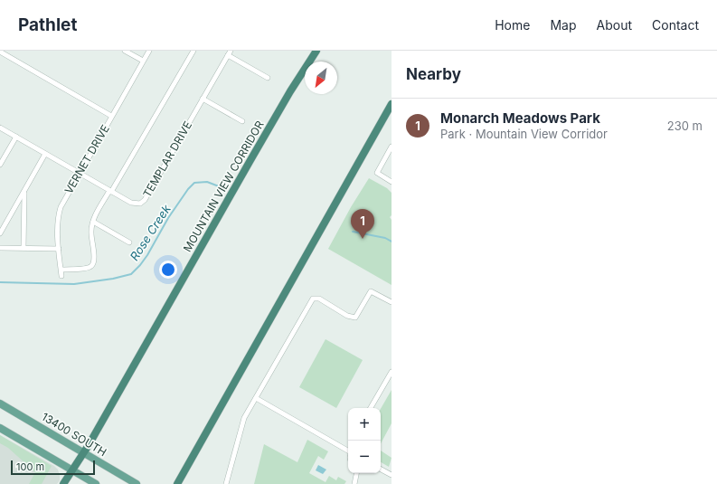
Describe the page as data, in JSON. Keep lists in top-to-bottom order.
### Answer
{
  "streets": {
    "highway": ["MOUNTAIN VIEW CORRIDOR"],
    "main road": ["13400 SOUTH"],
    "street": ["VERNET DRIVE", "TEMPLAR DRIVE"]
  },
  "crossings": [
    ["VERNET DRIVE", "TEMPLAR DRIVE"],
    ["MOUNTAIN VIEW CORRIDOR", "13400 SOUTH"]
  ],
  "water": ["Rose Creek"],
  "scale_bar": "100 m",
  "north": "bottom left",
  "page": {
    "header": "Pathlet",
    "nav": [
      "Home",
      "Map",
      "About",
      "Contact"
    ],
    "heading": "Nearby",
    "list": [
      {
        "mark": "1",
        "name": "Monarch Meadows Park",
        "note": "Park · Mountain View Corridor",
        "value": "230 m"
      }
    ],
    "pins": "1",
    "map_buttons": ["+", "−"],
    "scale": "100 m"
  }
}
